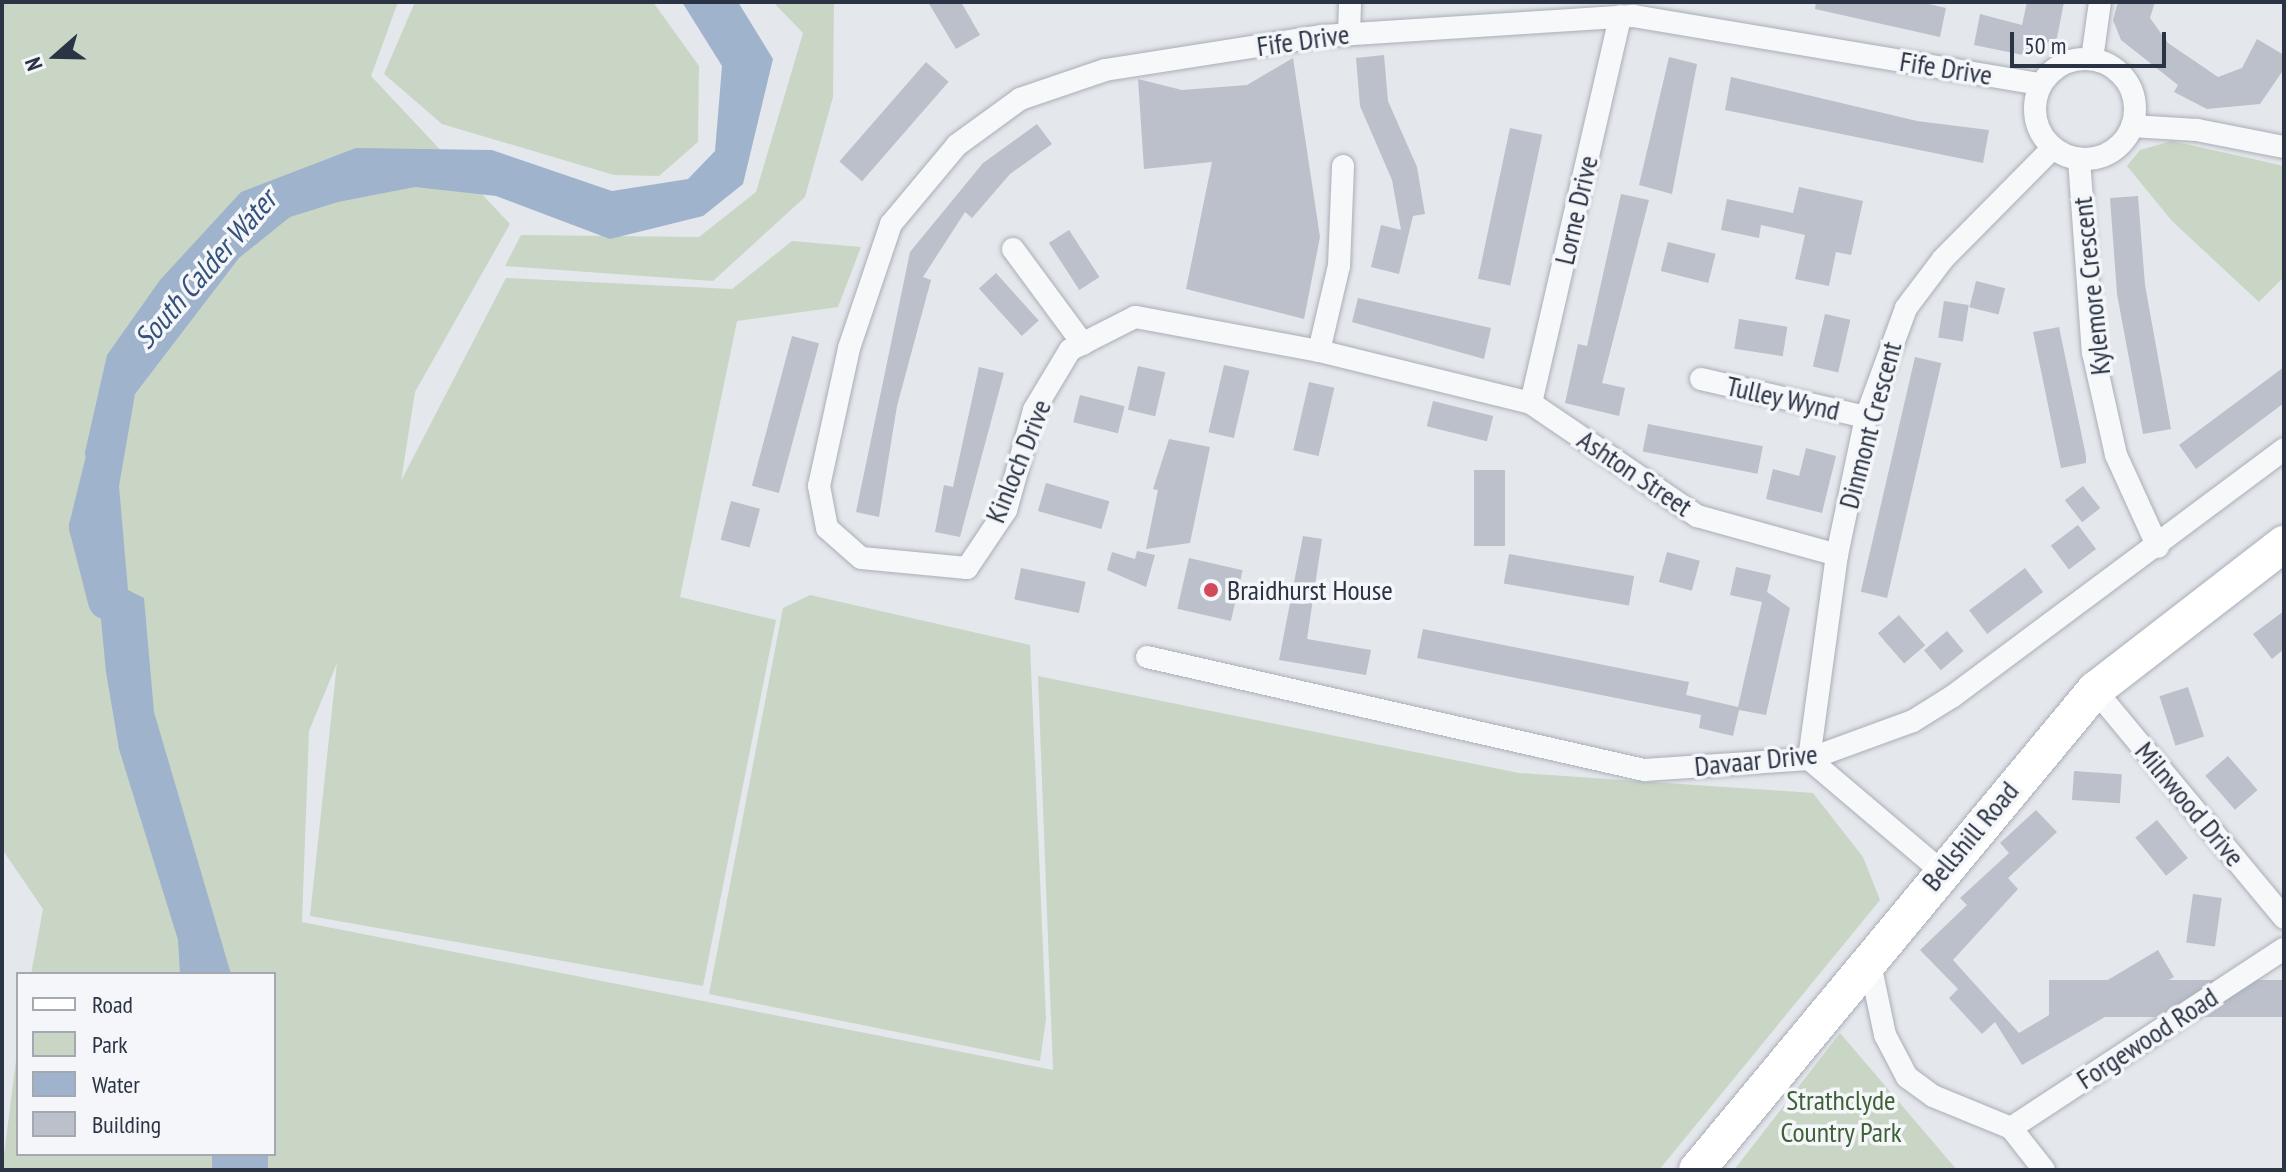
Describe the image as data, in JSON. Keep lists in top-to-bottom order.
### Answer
{
  "streets": {
    "main road": ["Bellshill Road"],
    "street": [
      "Fife Drive",
      "Lorne Drive",
      "Kylemore Crescent",
      "Tulley Wynd",
      "Dinmont Crescent",
      "Kinloch Drive",
      "Ashton Street",
      "Davaar Drive",
      "Milnwood Drive",
      "Forgewood Road"
    ]
  },
  "crossings": [
    ["Fife Drive", "Lorne Drive"],
    ["Fife Drive", "Kylemore Crescent"],
    ["Fife Drive", "Dinmont Crescent"],
    ["Fife Drive", "Kinloch Drive"],
    ["Lorne Drive", "Kinloch Drive"],
    ["Lorne Drive", "Ashton Street"],
    ["Kylemore Crescent", "Dinmont Crescent"],
    ["Kylemore Crescent", "Davaar Drive"],
    ["Tulley Wynd", "Dinmont Crescent"],
    ["Dinmont Crescent", "Ashton Street"],
    ["Dinmont Crescent", "Davaar Drive"],
    ["Kinloch Drive", "Ashton Street"],
    ["Milnwood Drive", "Bellshill Road"]
  ],
  "water": ["South Calder Water"],
  "parks": ["Strathclyde Country Park"],
  "places": ["Braidhurst House"],
  "legend": [
    "Road",
    "Park",
    "Water",
    "Building"
  ],
  "scale_bar": "50 m",
  "north": "left"
}
